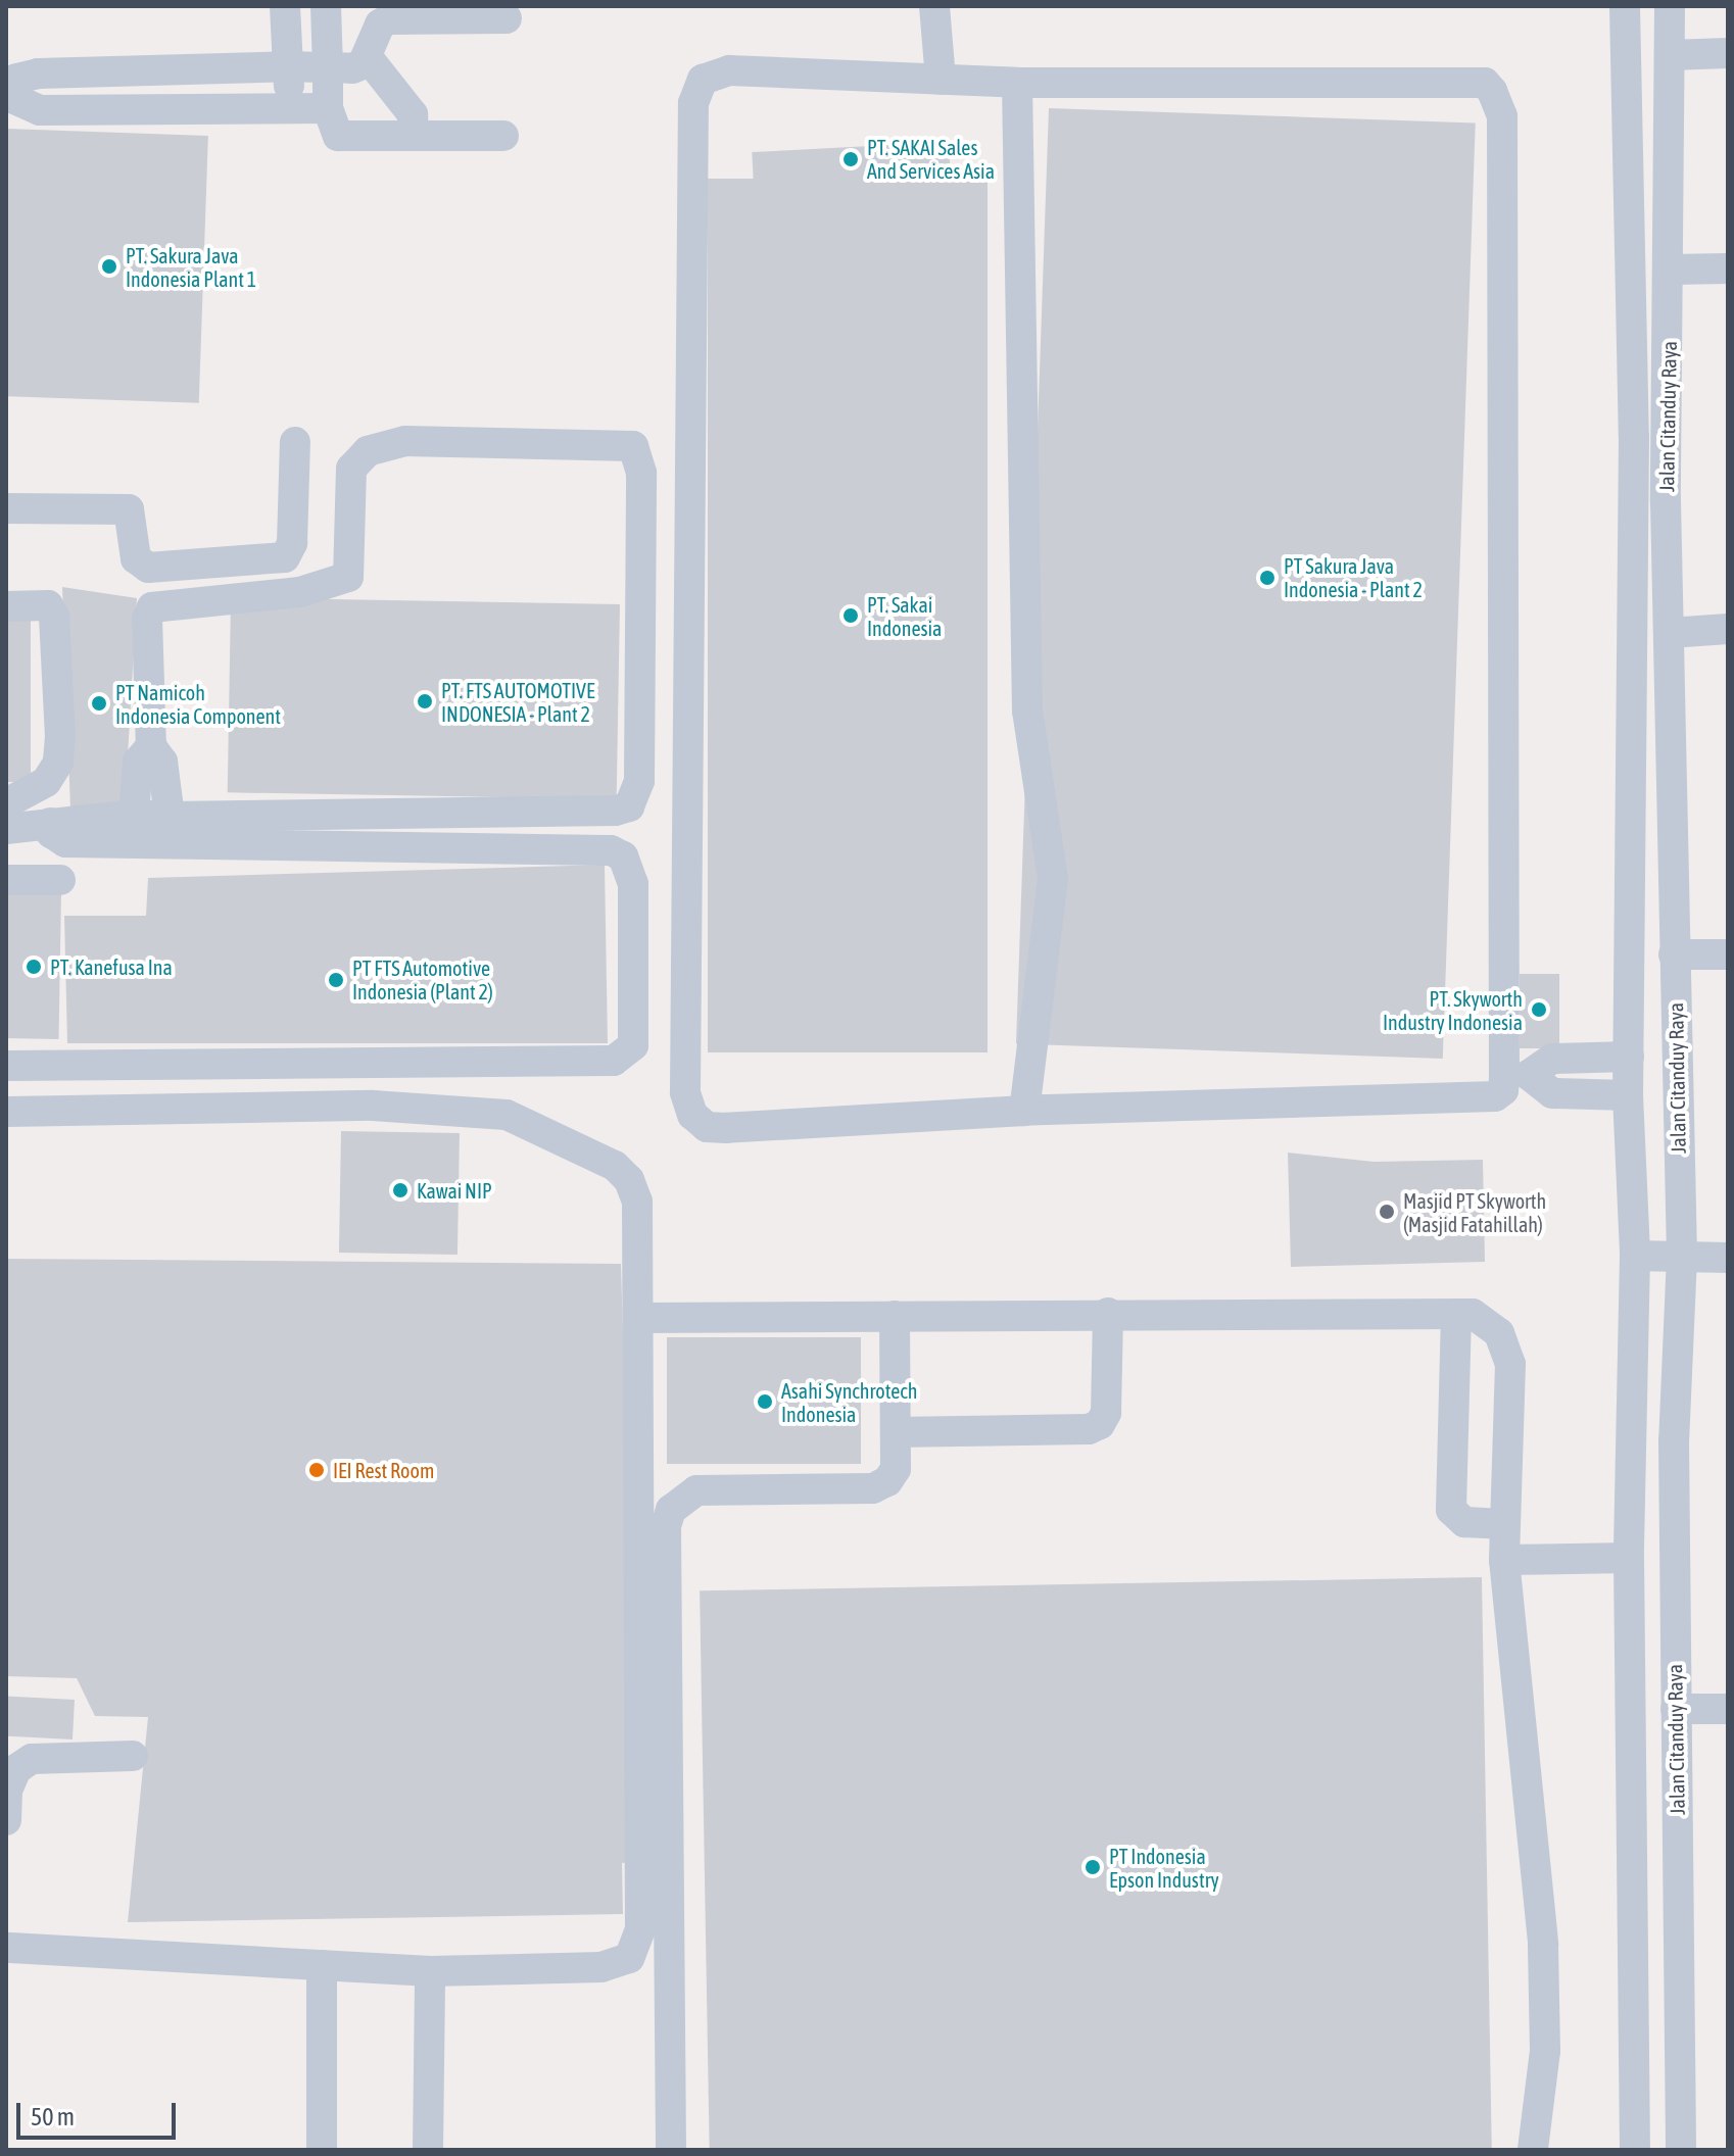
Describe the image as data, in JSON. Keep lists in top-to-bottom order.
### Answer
{
  "streets": {
    "street": ["Jalan Citanduy Raya"]
  },
  "places": [
    "PT. SAKAI Sales And Services Asia",
    "PT. Sakura Java Indonesia Plant 1",
    "PT Sakura Java Indonesia - Plant 2",
    "PT. Sakai Indonesia",
    "PT. FTS AUTOMOTIVE INDONESIA - Plant 2",
    "PT Namicoh Indonesia Component",
    "PT. Kanefusa Ina",
    "PT FTS Automotive Indonesia (Plant 2)",
    "PT. Skyworth Industry Indonesia",
    "Kawai NIP",
    "Masjid PT Skyworth (Masjid Fatahillah)",
    "Asahi Synchrotech Indonesia",
    "IEI Rest Room",
    "PT Indonesia Epson Industry"
  ],
  "scale_bar": "50 m"
}
